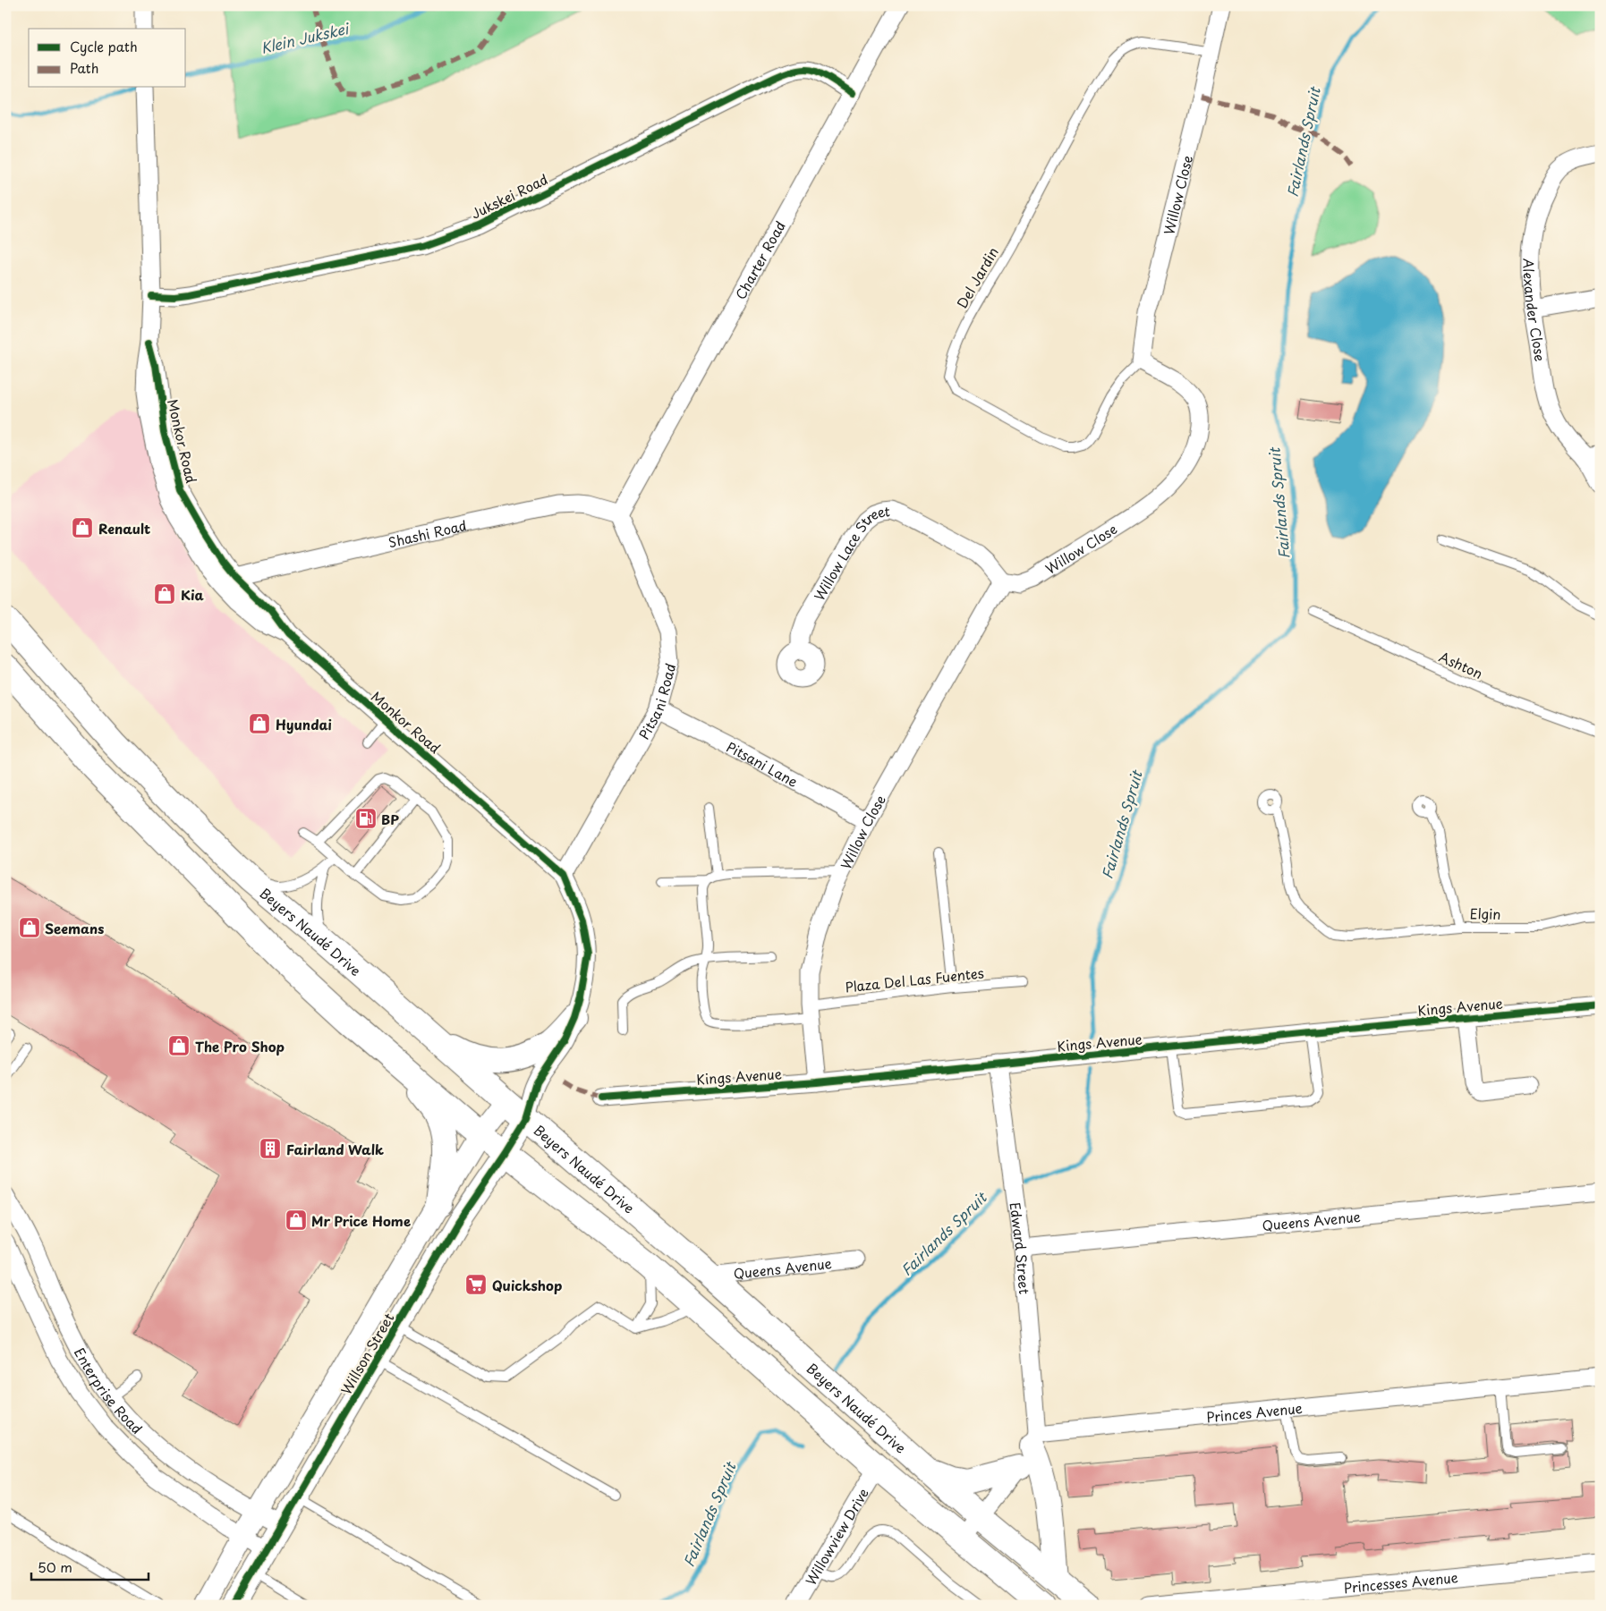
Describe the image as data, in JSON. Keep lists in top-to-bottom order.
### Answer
{
  "streets": {
    "main road": ["Beyers Naudé Drive"],
    "street": [
      "Willow Close",
      "Jukskei Road",
      "Charter Road",
      "Alexander Close",
      "Monkor Road",
      "Shashi Road",
      "Willow Lace Street",
      "Pitsani Road",
      "Pitsani Lane",
      "Kings Avenue",
      "Queens Avenue",
      "Edward Street",
      "Willson Street",
      "Enterprise Road",
      "Princes Avenue",
      "Willowview Drive",
      "Princesses Avenue"
    ],
    "lane": [
      "Del Jardin",
      "Ashton",
      "Elgin",
      "Plaza Del Las Fuentes"
    ]
  },
  "crossings": [
    ["Willow Close", "Del Jardin"],
    ["Willow Close", "Willow Lace Street"],
    ["Willow Close", "Pitsani Lane"],
    ["Willow Close", "Plaza Del Las Fuentes"],
    ["Willow Close", "Kings Avenue"],
    ["Jukskei Road", "Charter Road"],
    ["Jukskei Road", "Monkor Road"],
    ["Charter Road", "Shashi Road"],
    ["Charter Road", "Pitsani Road"],
    ["Monkor Road", "Shashi Road"],
    ["Monkor Road", "Pitsani Road"],
    ["Monkor Road", "Beyers Naudé Drive"],
    ["Monkor Road", "Willson Street"],
    ["Shashi Road", "Pitsani Road"],
    ["Pitsani Road", "Pitsani Lane"],
    ["Beyers Naudé Drive", "Queens Avenue"],
    ["Beyers Naudé Drive", "Willson Street"],
    ["Kings Avenue", "Edward Street"],
    ["Queens Avenue", "Edward Street"],
    ["Edward Street", "Princes Avenue"],
    ["Willson Street", "Enterprise Road"]
  ],
  "water": ["Klein Jukskei", "Fairlands Spruit"],
  "places": {
    "shop": [
      "Renault",
      "Kia",
      "Hyundai",
      "Seemans",
      "The Pro Shop",
      "Mr Price Home"
    ],
    "fuel station": ["BP"],
    "building": ["Fairland Walk"],
    "supermarket": ["Quickshop"]
  },
  "legend": ["Cycle path", "Path"],
  "scale_bar": "50 m"
}
